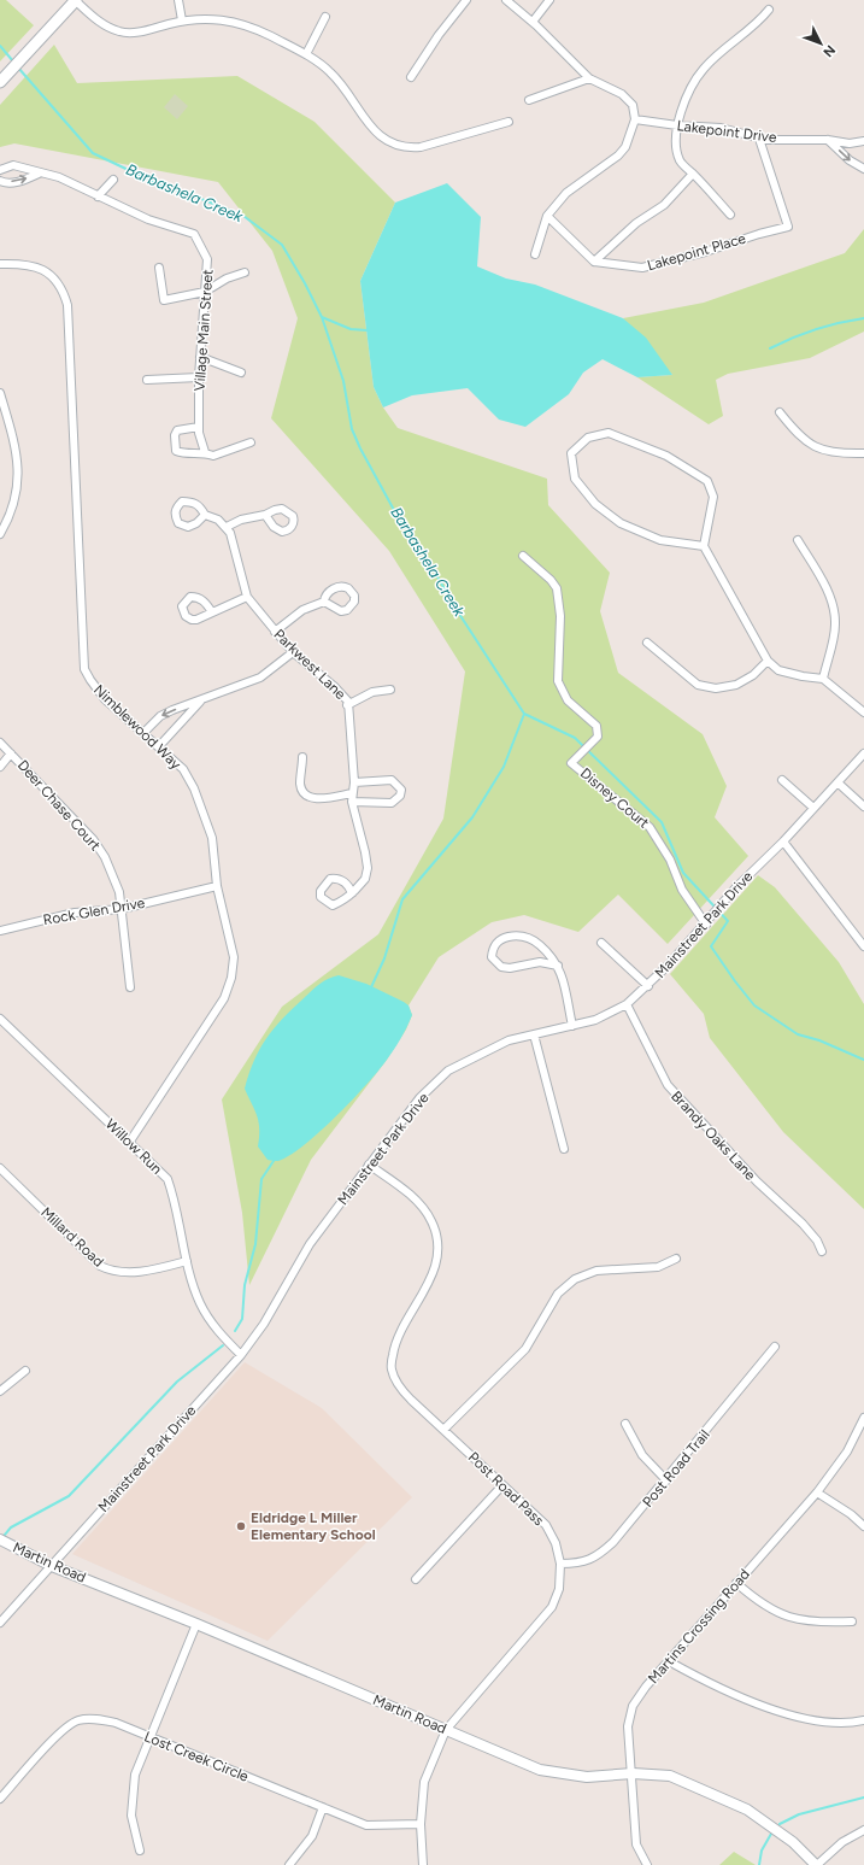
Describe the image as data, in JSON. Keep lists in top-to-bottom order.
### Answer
{
  "streets": {
    "street": [
      "Lakepoint Drive",
      "Lakepoint Place",
      "Village Main Street",
      "Parkwest Lane",
      "Nimblewood Way",
      "Disney Court",
      "Deer Chase Court",
      "Rock Glen Drive",
      "Mainstreet Park Drive",
      "Brandy Oaks Lane",
      "Willow Run",
      "Millard Road",
      "Post Road Trail",
      "Post Road Pass",
      "Martin Road",
      "Martins Crossing Road",
      "Lost Creek Circle"
    ]
  },
  "crossings": [
    ["Lakepoint Drive", "Lakepoint Place"],
    ["Nimblewood Way", "Rock Glen Drive"],
    ["Nimblewood Way", "Willow Run"],
    ["Disney Court", "Mainstreet Park Drive"],
    ["Deer Chase Court", "Rock Glen Drive"],
    ["Mainstreet Park Drive", "Brandy Oaks Lane"],
    ["Mainstreet Park Drive", "Willow Run"],
    ["Mainstreet Park Drive", "Post Road Pass"],
    ["Mainstreet Park Drive", "Martin Road"],
    ["Willow Run", "Millard Road"],
    ["Post Road Trail", "Post Road Pass"],
    ["Post Road Pass", "Martin Road"],
    ["Post Road Pass", "Lost Creek Circle"],
    ["Martin Road", "Martins Crossing Road"]
  ],
  "water": ["Barbashela Creek"],
  "places": ["Eldridge L Miller Elementary School"],
  "north": "bottom right"
}
